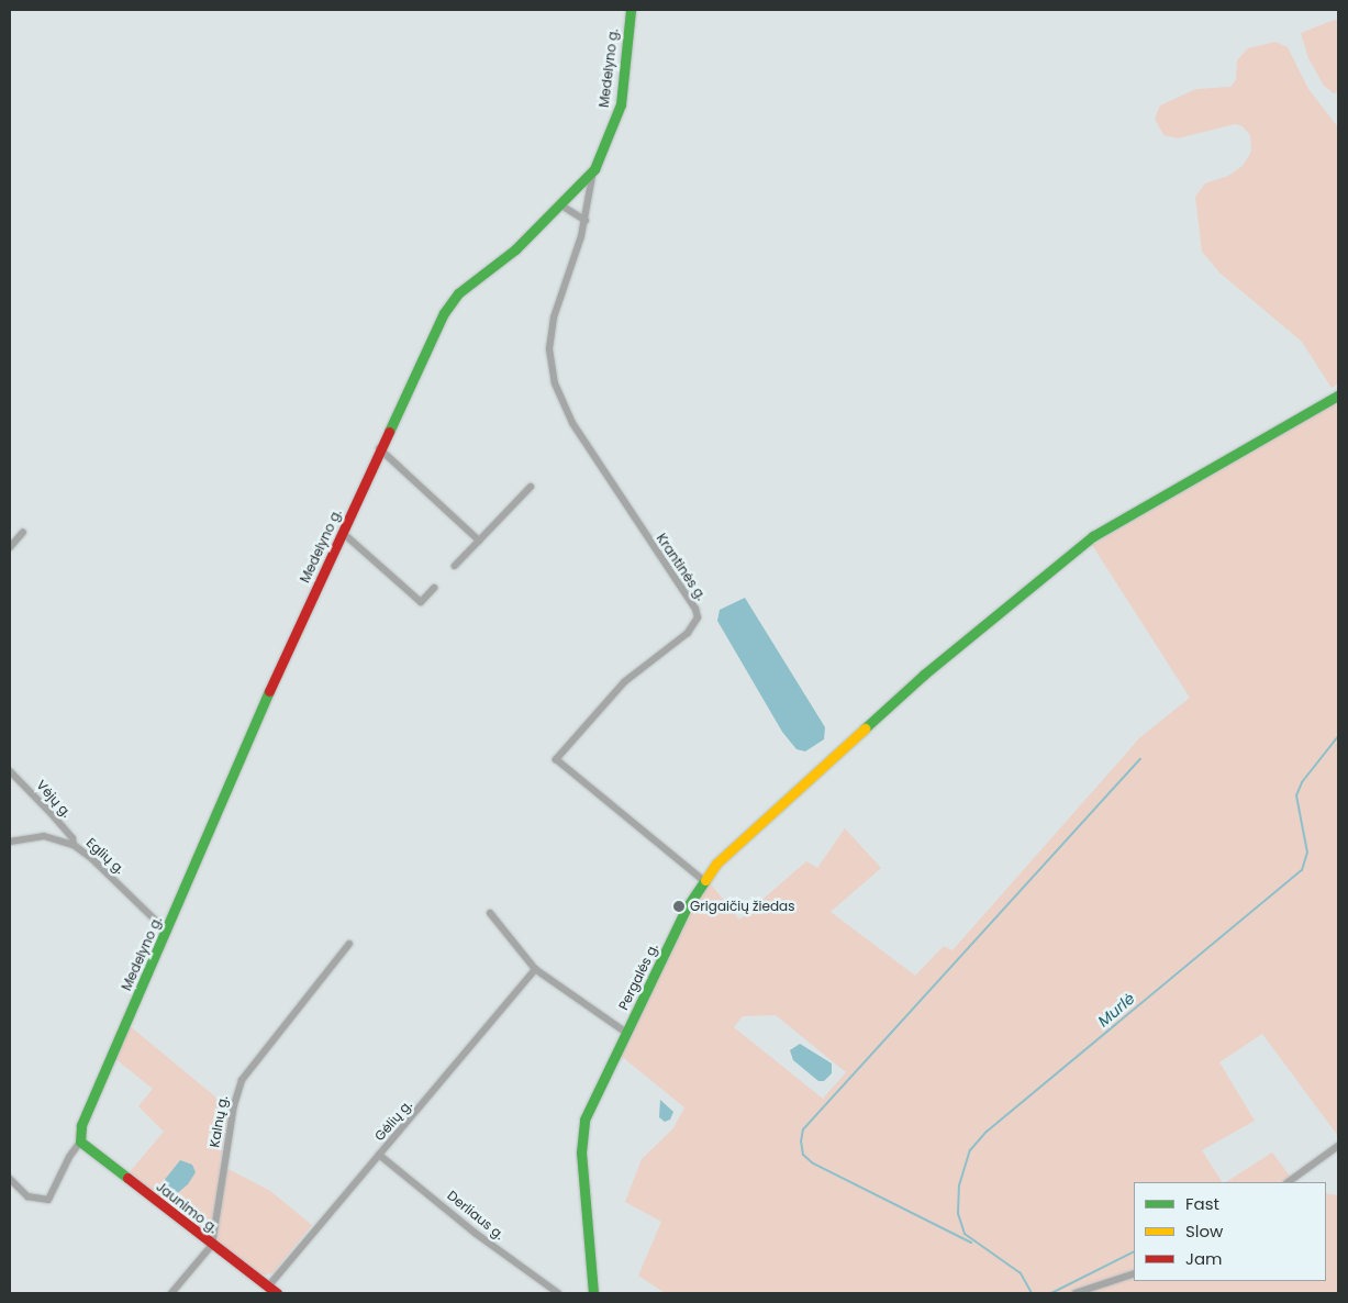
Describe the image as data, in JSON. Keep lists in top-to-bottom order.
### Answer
{
  "streets": {
    "street": [
      "Medelyno g.",
      "Krantinės g.",
      "Vėjų g.",
      "Eglių g.",
      "Pergalės g.",
      "Gėlių g.",
      "Kalnų g.",
      "Jaunimo g.",
      "Derliaus g."
    ]
  },
  "crossings": [
    ["Medelyno g.", "Krantinės g."],
    ["Medelyno g.", "Eglių g."],
    ["Medelyno g.", "Jaunimo g."],
    ["Krantinės g.", "Pergalės g."],
    ["Vėjų g.", "Eglių g."],
    ["Gėlių g.", "Jaunimo g."],
    ["Gėlių g.", "Derliaus g."],
    ["Kalnų g.", "Jaunimo g."]
  ],
  "water": ["Murlė"],
  "places": ["Grigaičių žiedas"],
  "legend": ["Fast", "Slow", "Jam"]
}
